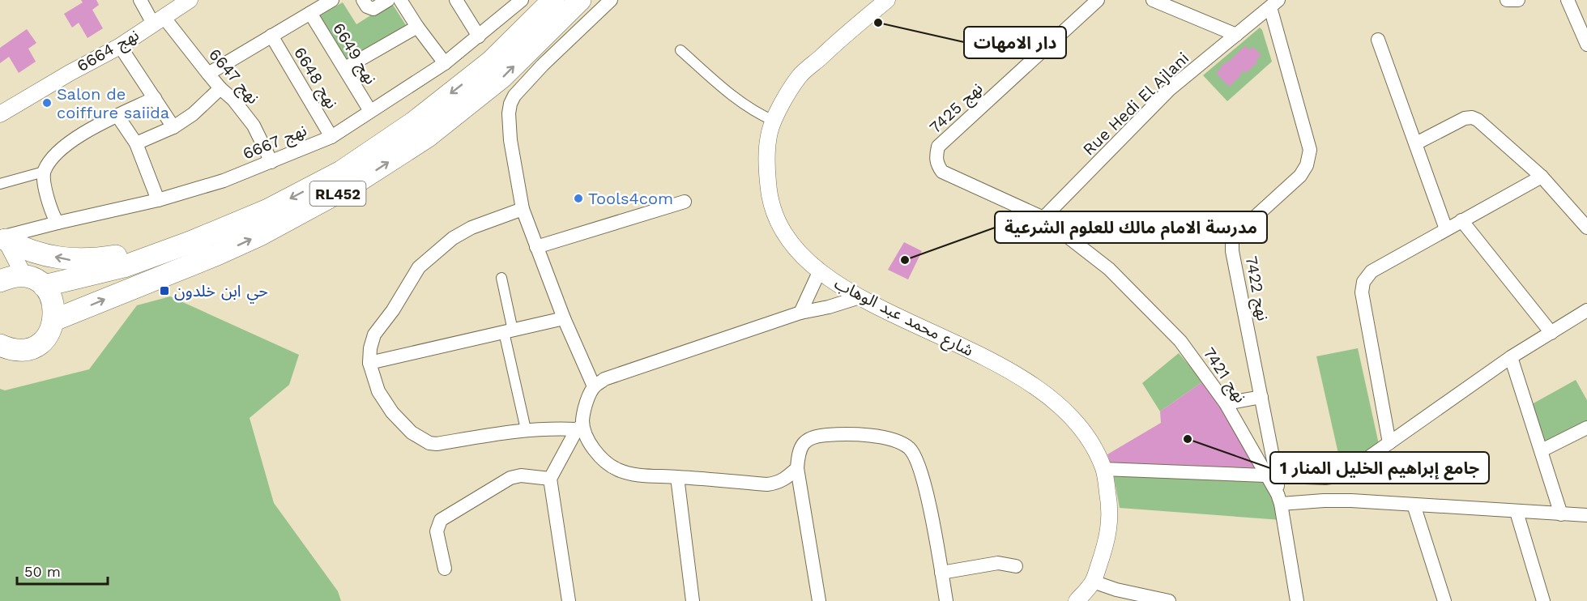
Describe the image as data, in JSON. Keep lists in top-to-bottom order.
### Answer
{
  "streets": {
    "highway": ["RL452"],
    "street": [
      "نهج 6664",
      "نهج 6649",
      "نهج 6647",
      "نهج 6648",
      "Rue Hedi El Ajlani",
      "نهج 7425",
      "نهج 6667",
      "نهج 7422",
      "شارع محمد عبد الوهاب",
      "نهج 7421"
    ]
  },
  "crossings": [
    ["نهج 6664", "نهج 6647"],
    ["نهج 6649", "نهج 6667"],
    ["نهج 6647", "نهج 6667"],
    ["نهج 6648", "نهج 6667"],
    ["Rue Hedi El Ajlani", "نهج 7425"],
    ["Rue Hedi El Ajlani", "نهج 7422"],
    ["Rue Hedi El Ajlani", "نهج 7421"],
    ["نهج 7425", "نهج 7421"],
    ["نهج 7422", "نهج 7421"]
  ],
  "places": {
    "other": [
      "دار الامهات",
      "Salon de coiffure saiida",
      "Tools4com",
      "مدرسة الامام مالك للعلوم الشرعية",
      "جامع إبراهيم الخليل المنار 1"
    ],
    "transit": ["حي ابن خلدون"]
  },
  "scale_bar": "50 m"
}
